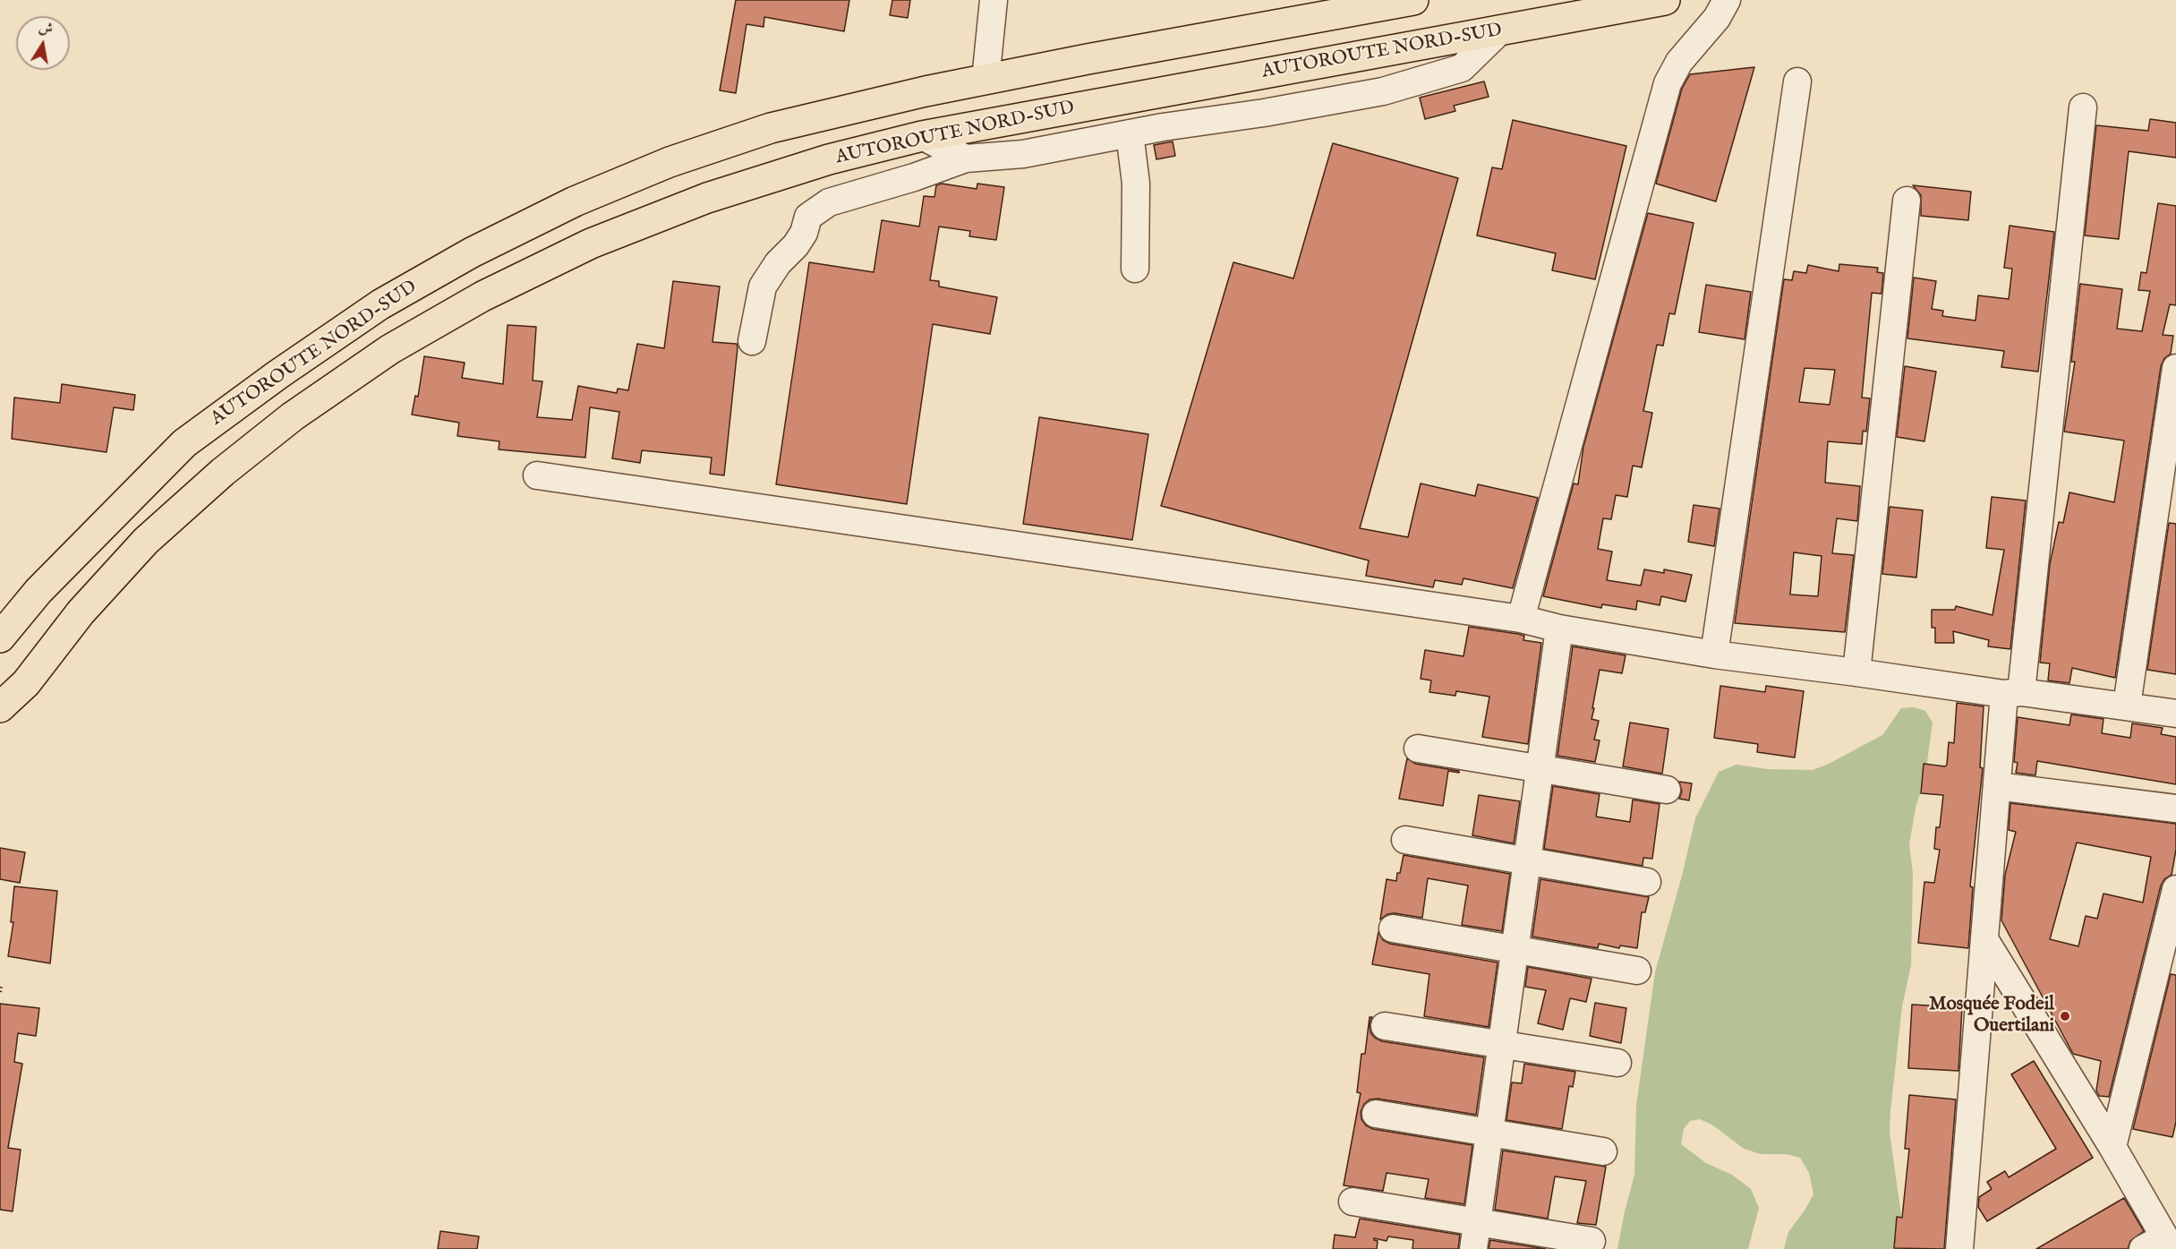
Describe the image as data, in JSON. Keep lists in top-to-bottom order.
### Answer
{
  "streets": {
    "highway": ["AUTOROUTE NORD-SUD"]
  },
  "places": ["Mosquée Fodeil Ouertilani"],
  "north": "top"
}
